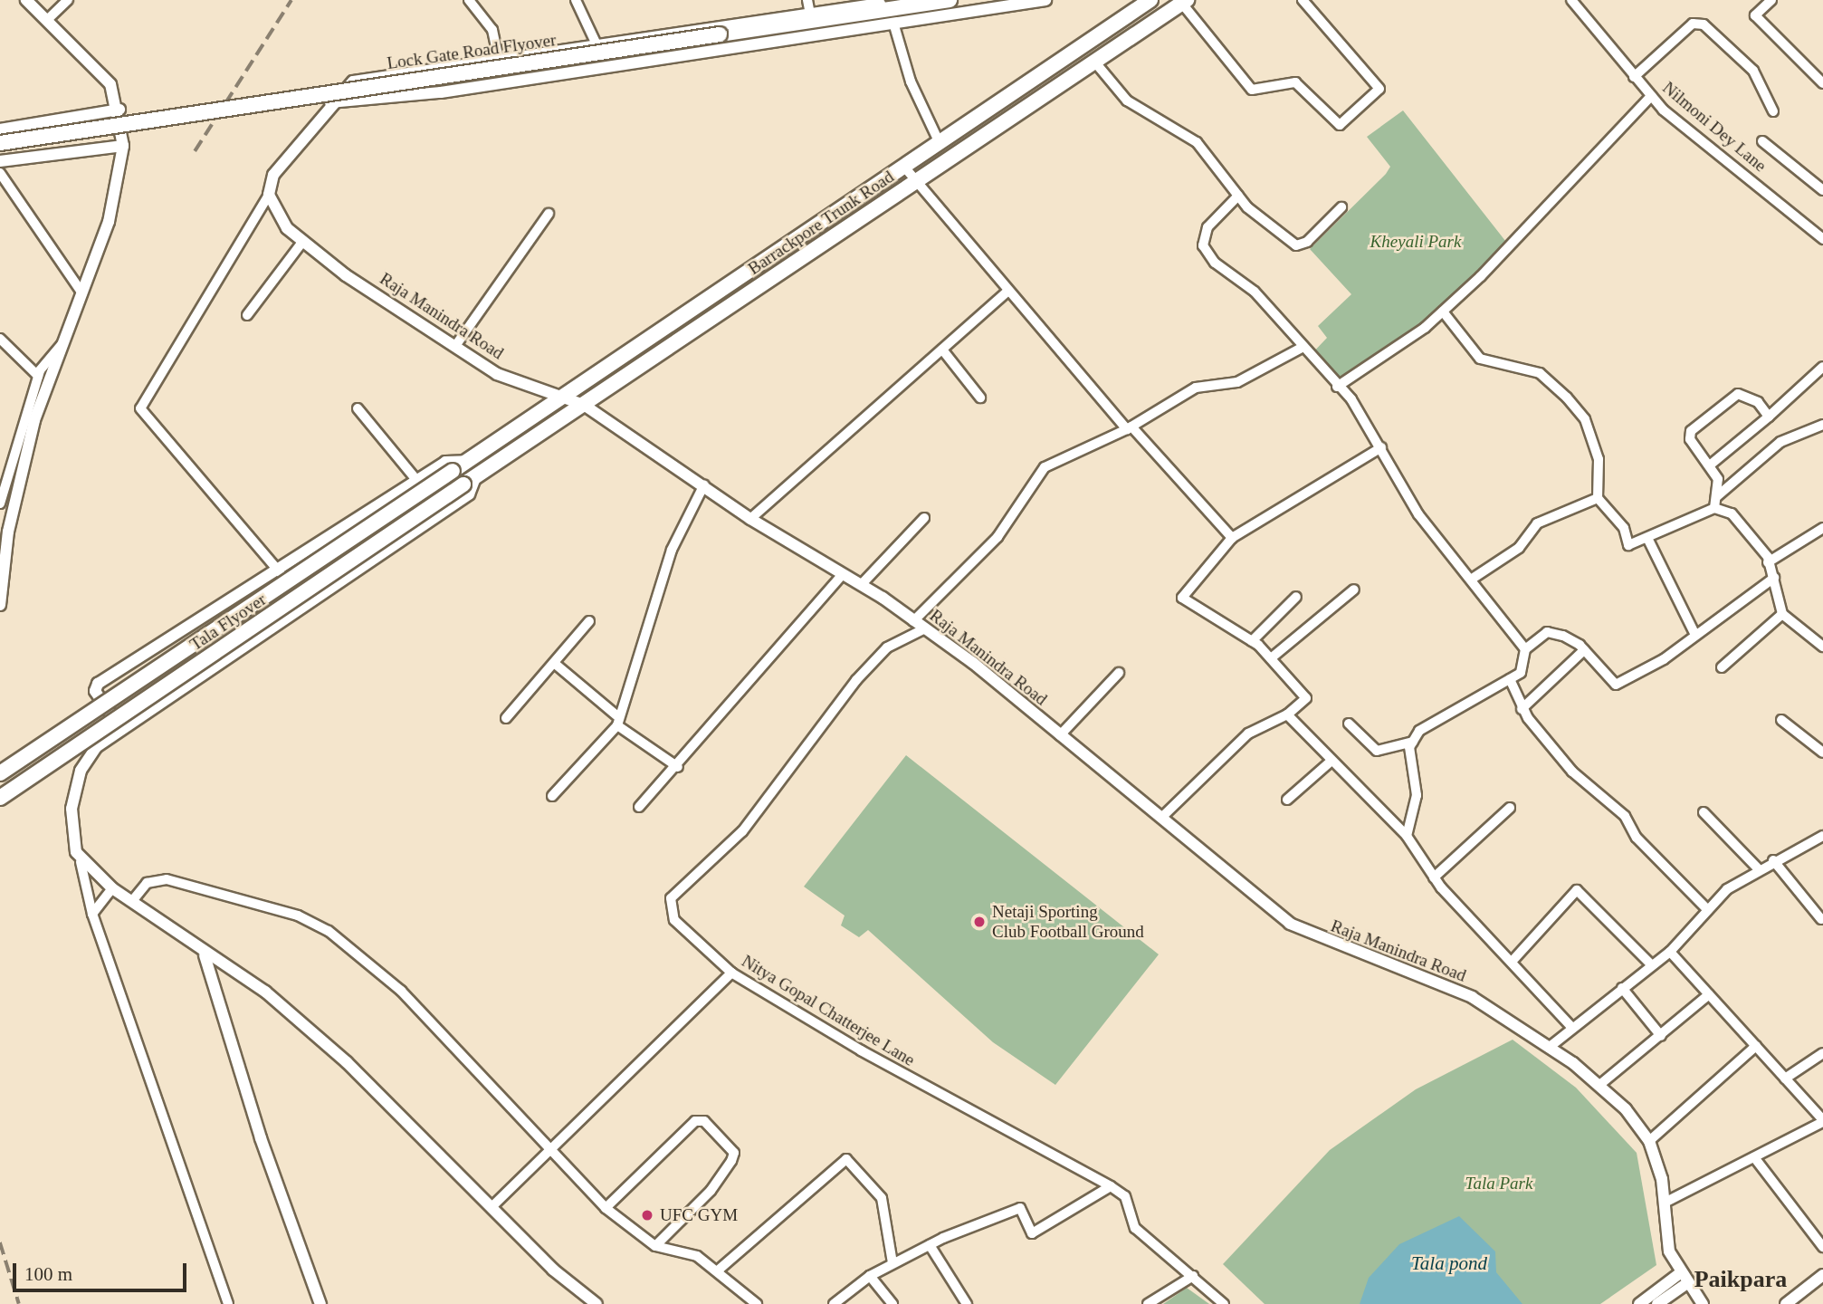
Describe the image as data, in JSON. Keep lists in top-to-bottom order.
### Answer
{
  "streets": {
    "main road": ["Lock Gate Road Flyover", "Barrackpore Trunk Road", "Tala Flyover"],
    "street": ["Nilmoni Dey Lane", "Raja Manindra Road", "Nitya Gopal Chatterjee Lane"]
  },
  "crossings": [
    ["Barrackpore Trunk Road", "Raja Manindra Road"],
    ["Barrackpore Trunk Road", "Tala Flyover"],
    ["Raja Manindra Road", "Nitya Gopal Chatterjee Lane"]
  ],
  "districts": ["Paikpara"],
  "water": ["Tala pond"],
  "parks": ["Kheyali Park", "Tala Park"],
  "places": ["Netaji Sporting Club Football Ground", "UFC GYM"],
  "scale_bar": "100 m"
}
